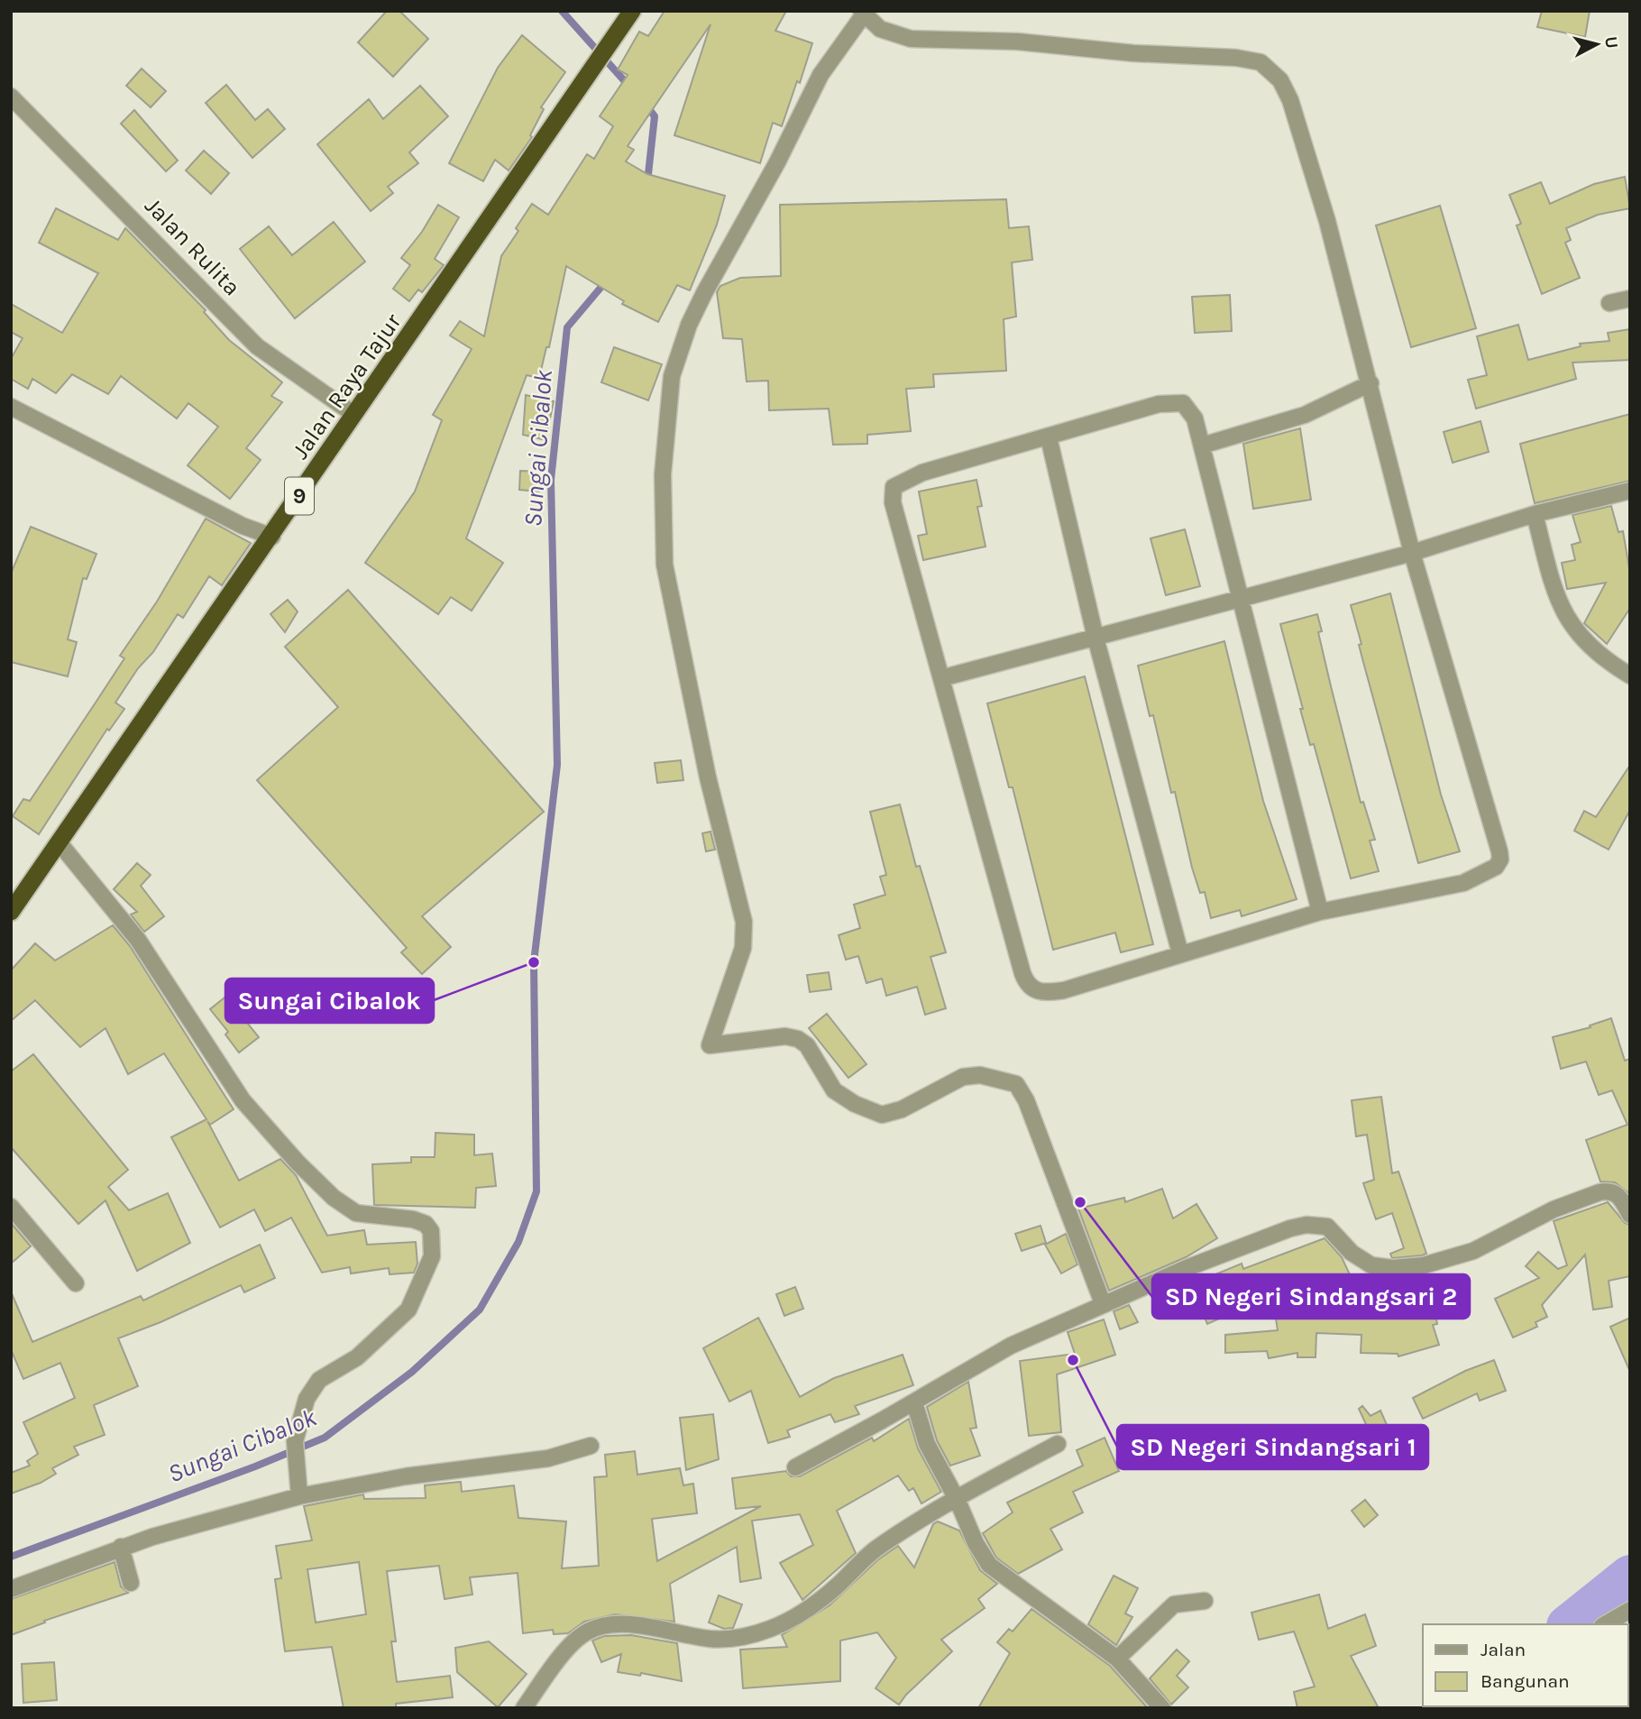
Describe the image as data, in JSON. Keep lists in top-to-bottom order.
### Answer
{
  "streets": {
    "highway": ["Jalan Raya Tajur", "9"],
    "street": ["Jalan Rulita"]
  },
  "crossings": [
    ["Jalan Rulita", "Jalan Raya Tajur"]
  ],
  "water": ["Sungai Cibalok"],
  "places": ["Sungai Cibalok", "SD Negeri Sindangsari 2", "SD Negeri Sindangsari 1"],
  "legend": ["Jalan", "Bangunan"],
  "north": "right"
}
